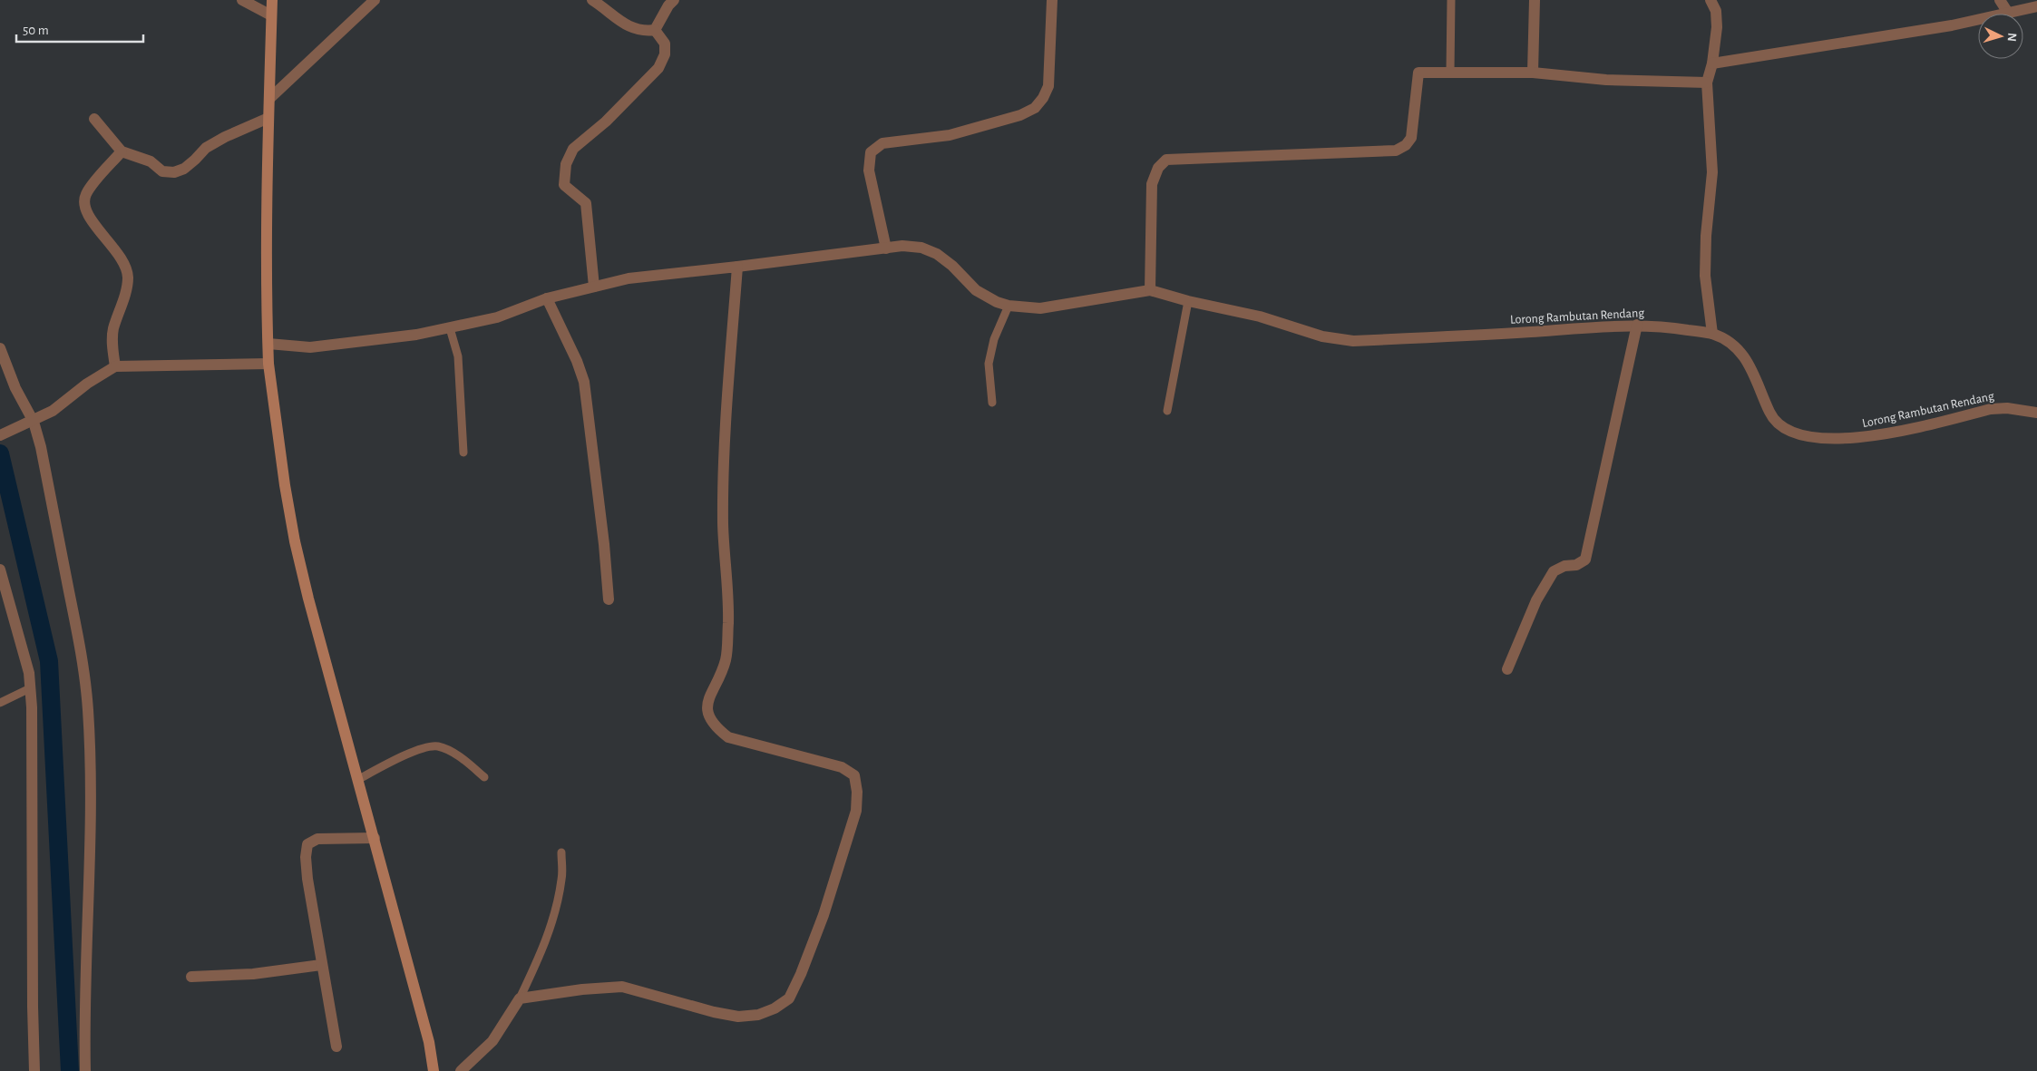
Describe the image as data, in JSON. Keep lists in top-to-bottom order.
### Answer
{
  "streets": {
    "street": ["Lorong Rambutan Rendang"]
  },
  "scale_bar": "50 m",
  "north": "right"
}
